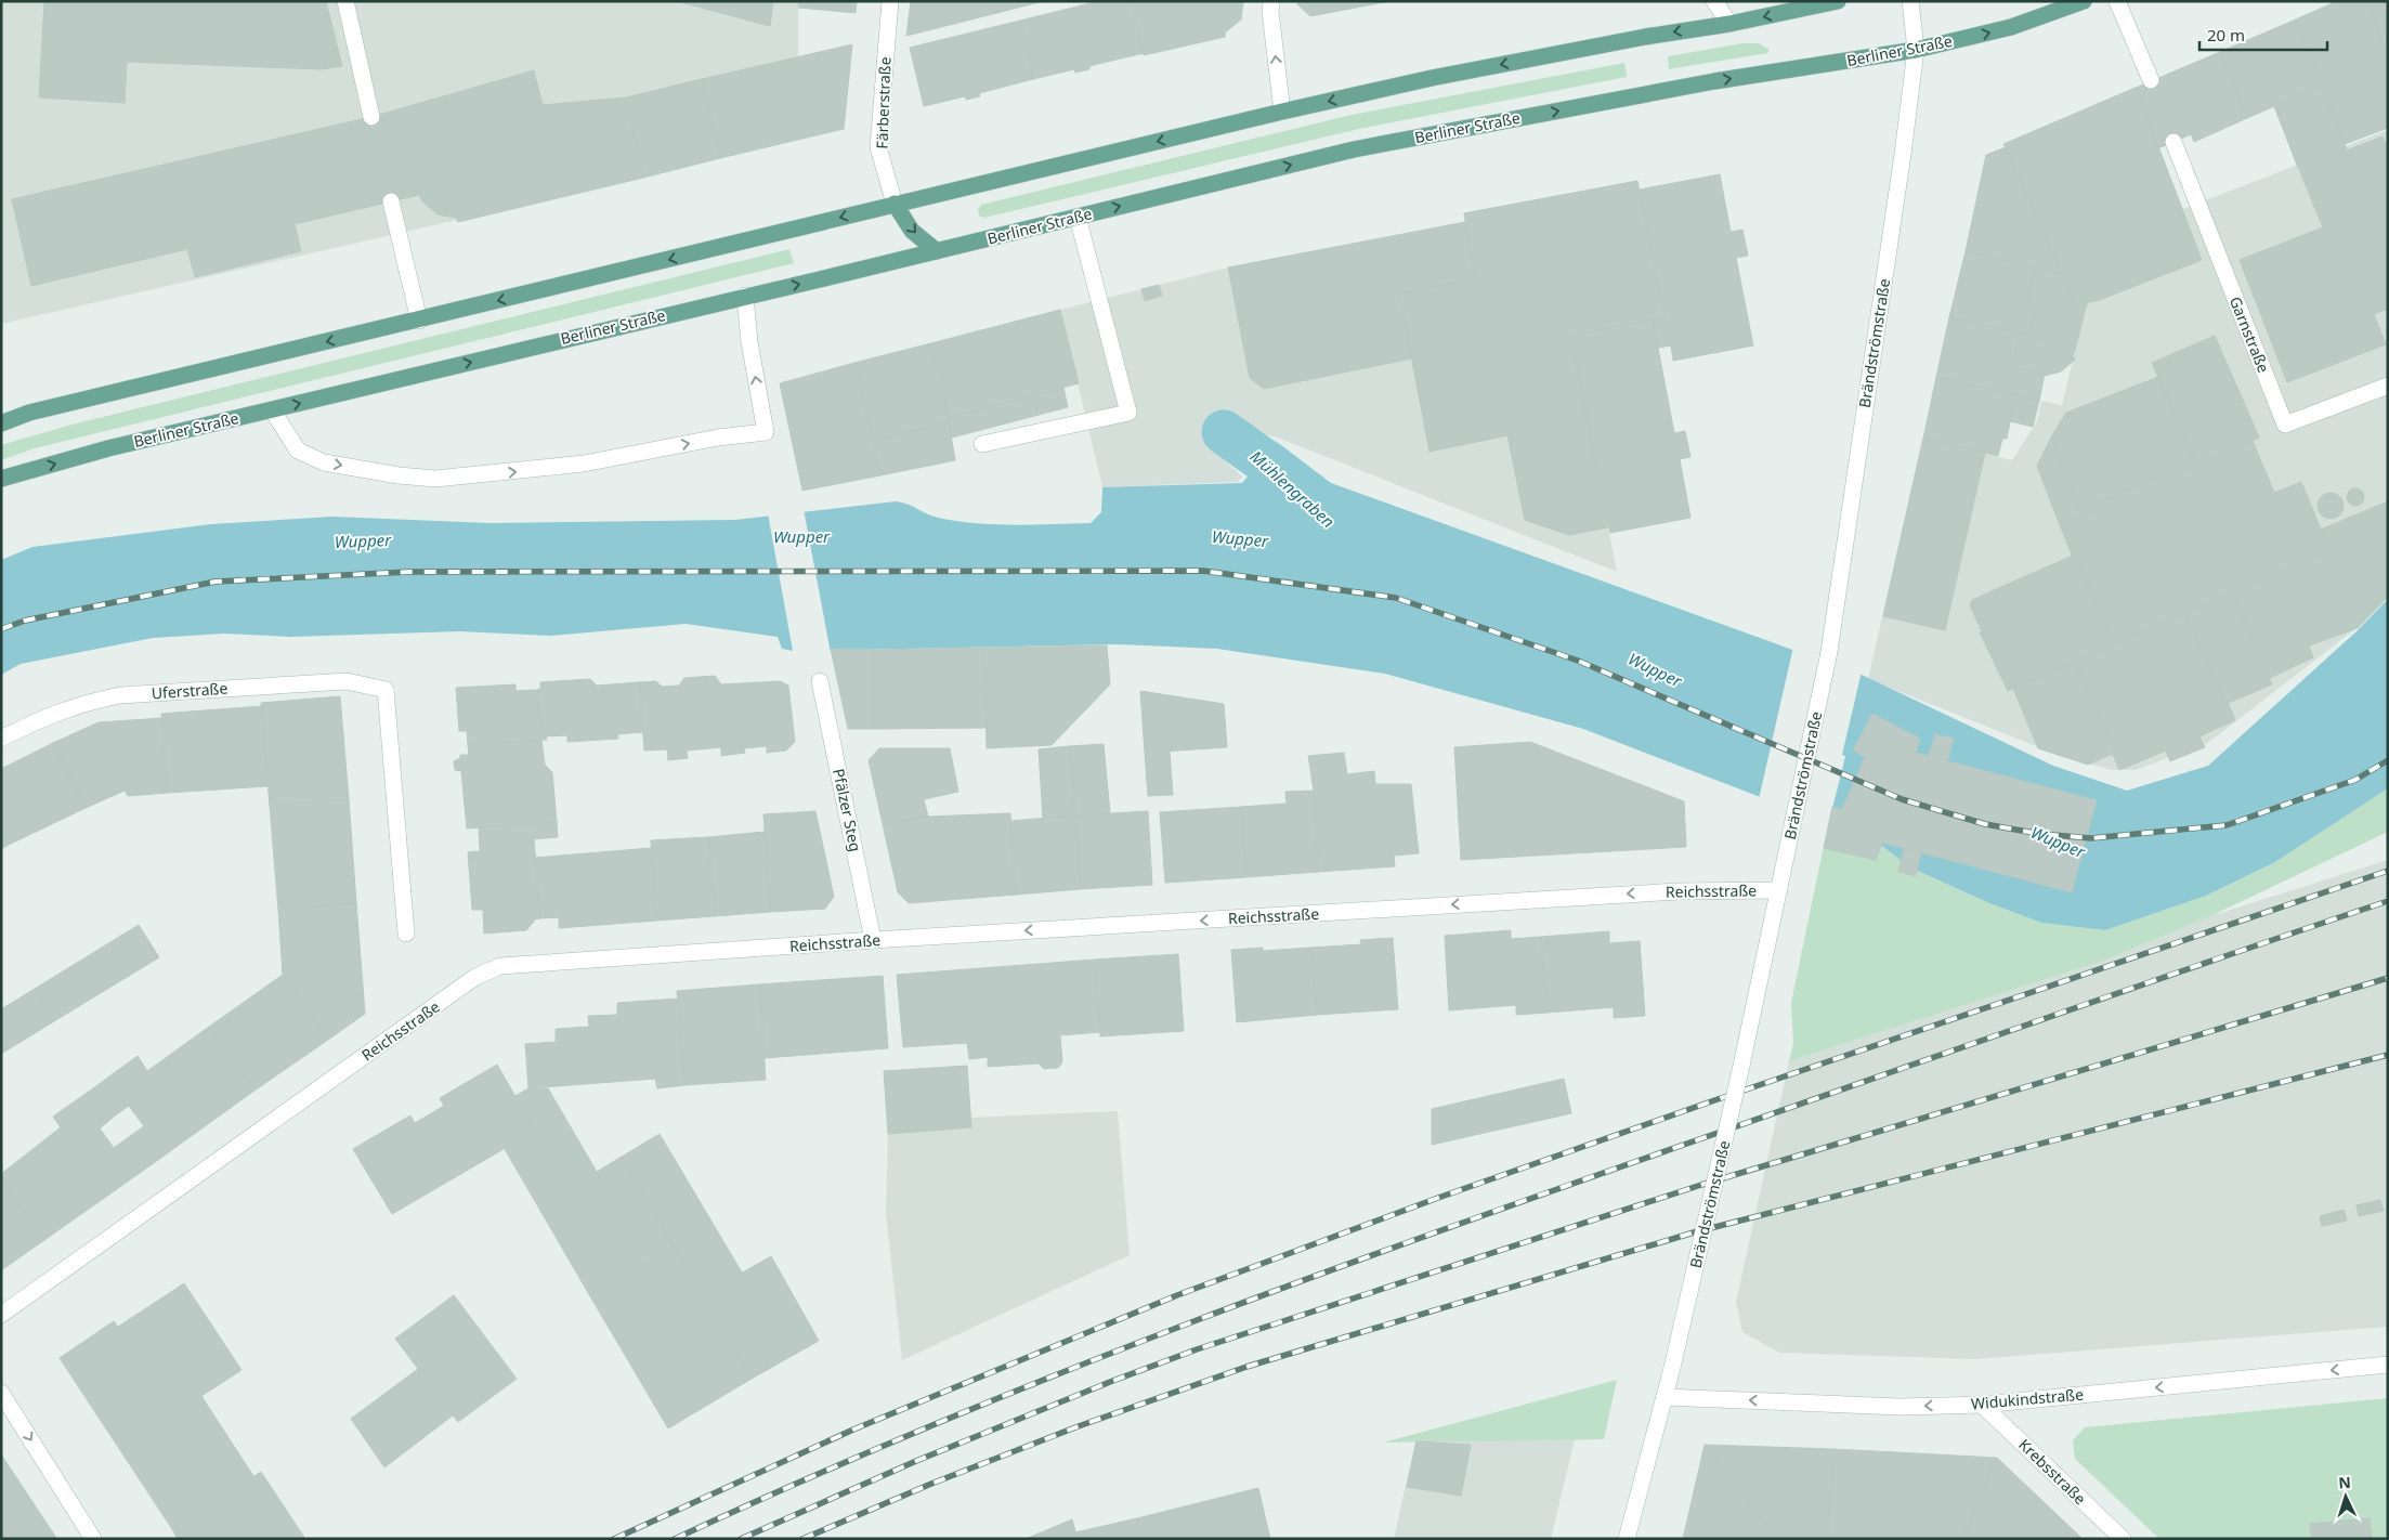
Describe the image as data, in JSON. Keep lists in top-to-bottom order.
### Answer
{
  "streets": {
    "main road": ["Berliner Straße"],
    "street": [
      "Färberstraße",
      "Garnstraße",
      "Brändströmstraße",
      "Uferstraße",
      "Pfälzer Steg",
      "Reichsstraße",
      "Widukindstraße",
      "Krebsstraße"
    ]
  },
  "crossings": [
    ["Berliner Straße", "Brändströmstraße"],
    ["Brändströmstraße", "Reichsstraße"],
    ["Brändströmstraße", "Widukindstraße"],
    ["Pfälzer Steg", "Reichsstraße"],
    ["Widukindstraße", "Krebsstraße"]
  ],
  "one_way": ["Reichsstraße", "Widukindstraße"],
  "water": ["Mühlengraben", "Wupper"],
  "scale_bar": "20 m",
  "north": "top"
}
